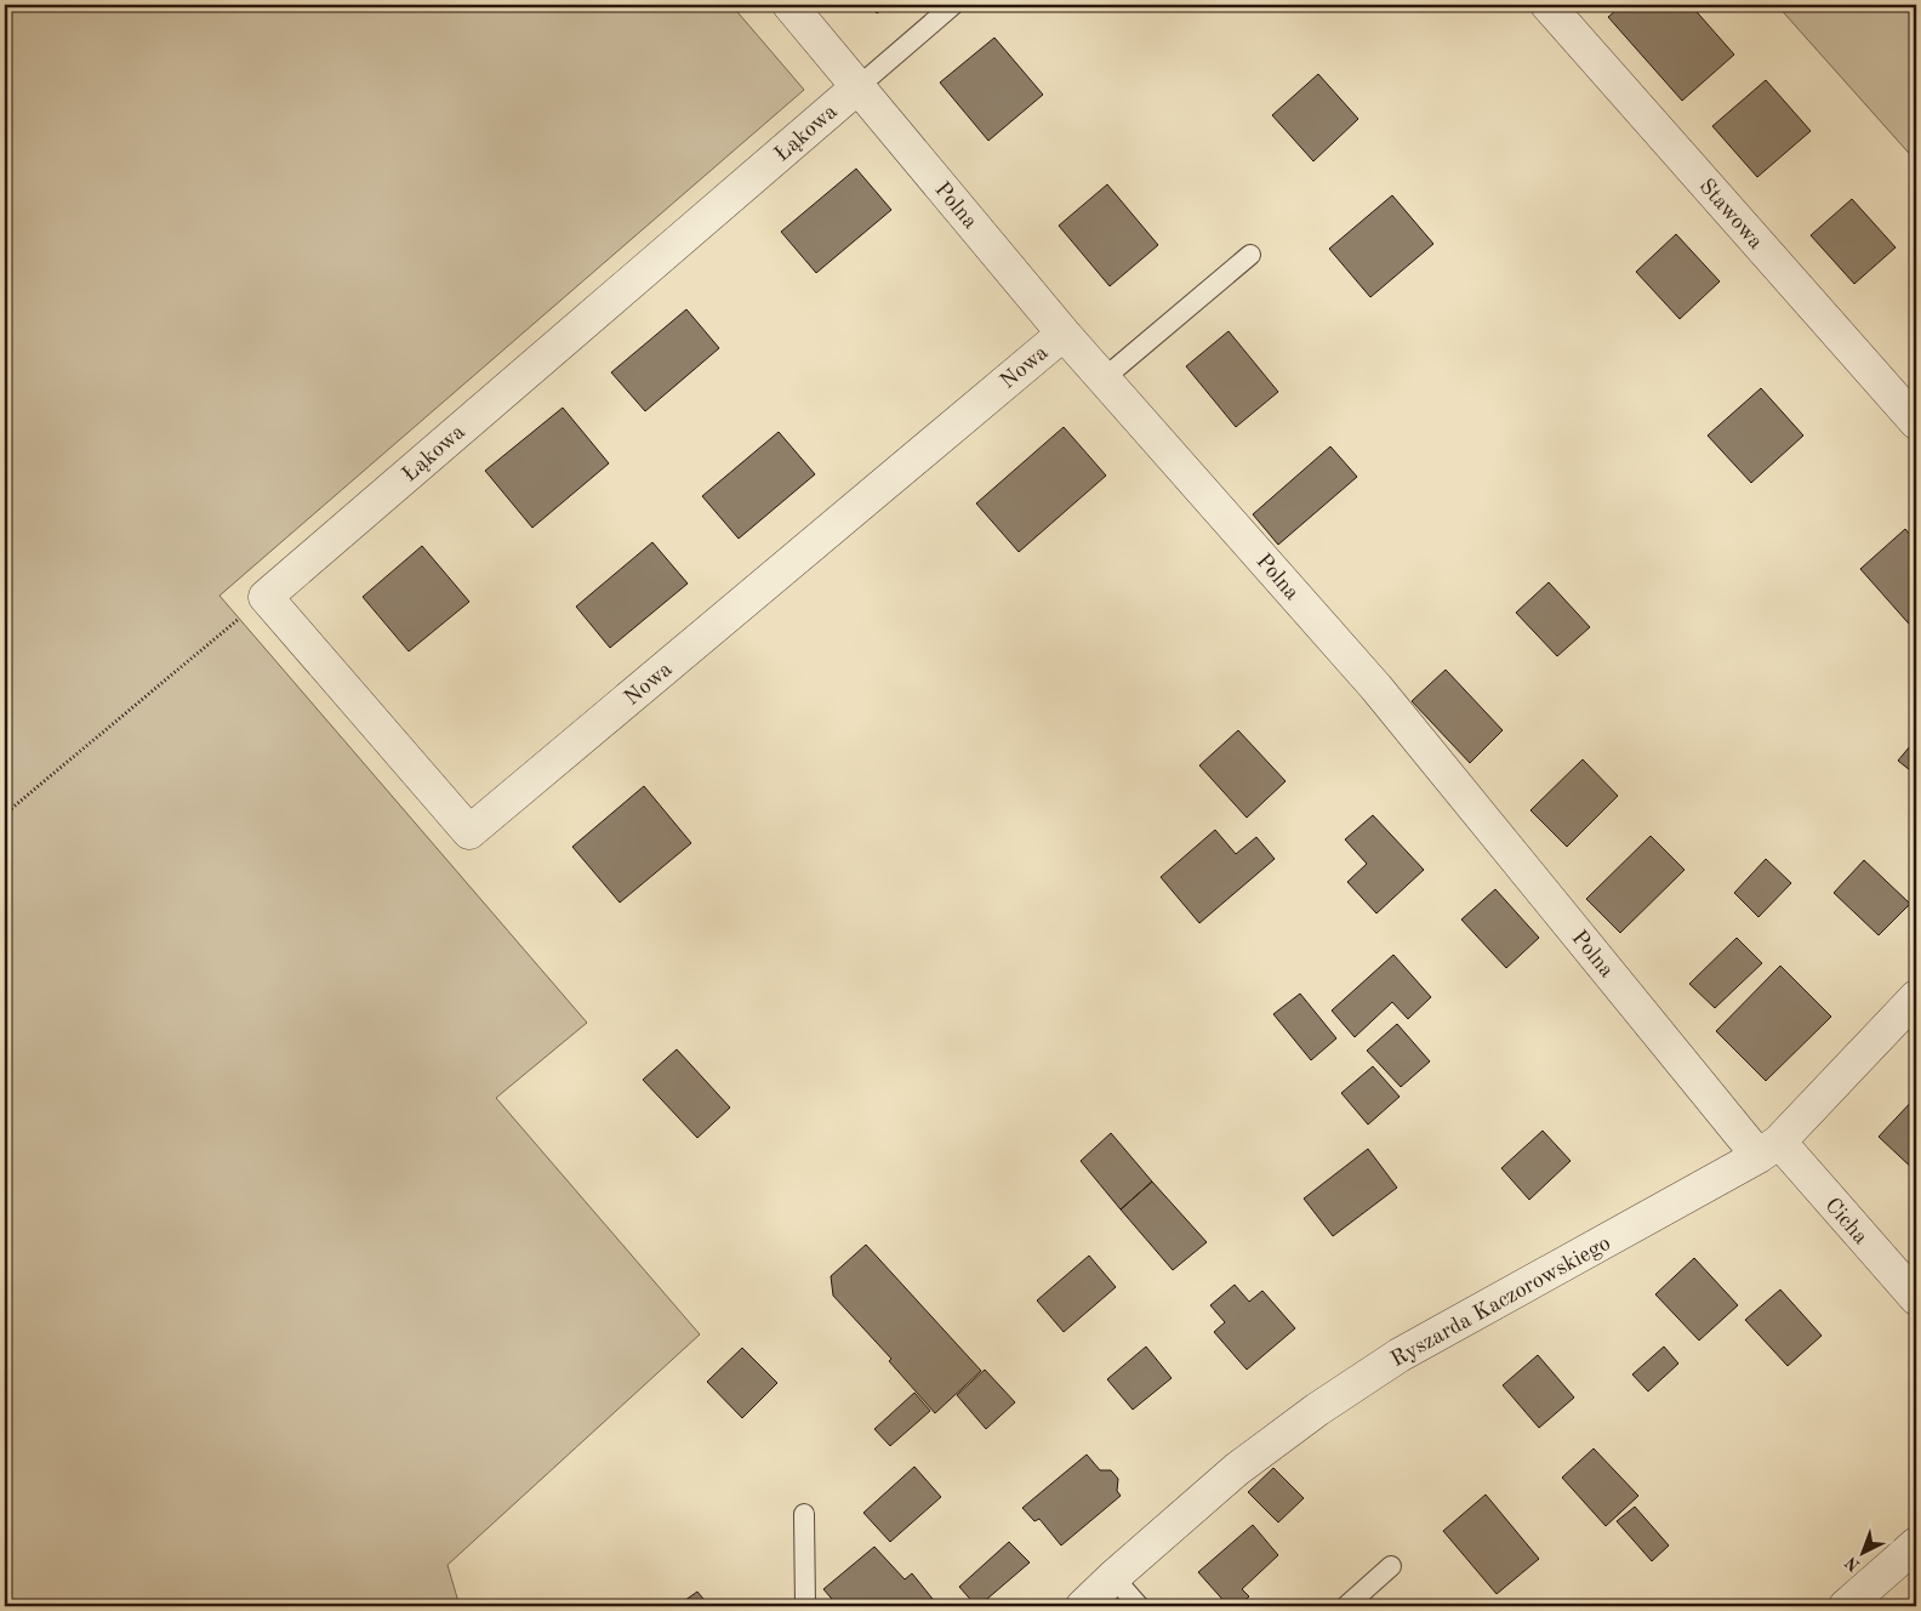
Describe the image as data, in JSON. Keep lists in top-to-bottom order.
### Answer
{
  "streets": {
    "street": [
      "Łąkowa",
      "Polna",
      "Stawowa",
      "Nowa",
      "Cicha",
      "Ryszarda Kaczorowskiego"
    ]
  },
  "crossings": [
    ["Łąkowa", "Polna"],
    ["Łąkowa", "Nowa"],
    ["Polna", "Nowa"],
    ["Polna", "Cicha"],
    ["Polna", "Ryszarda Kaczorowskiego"],
    ["Cicha", "Ryszarda Kaczorowskiego"]
  ],
  "north": "bottom left"
}
